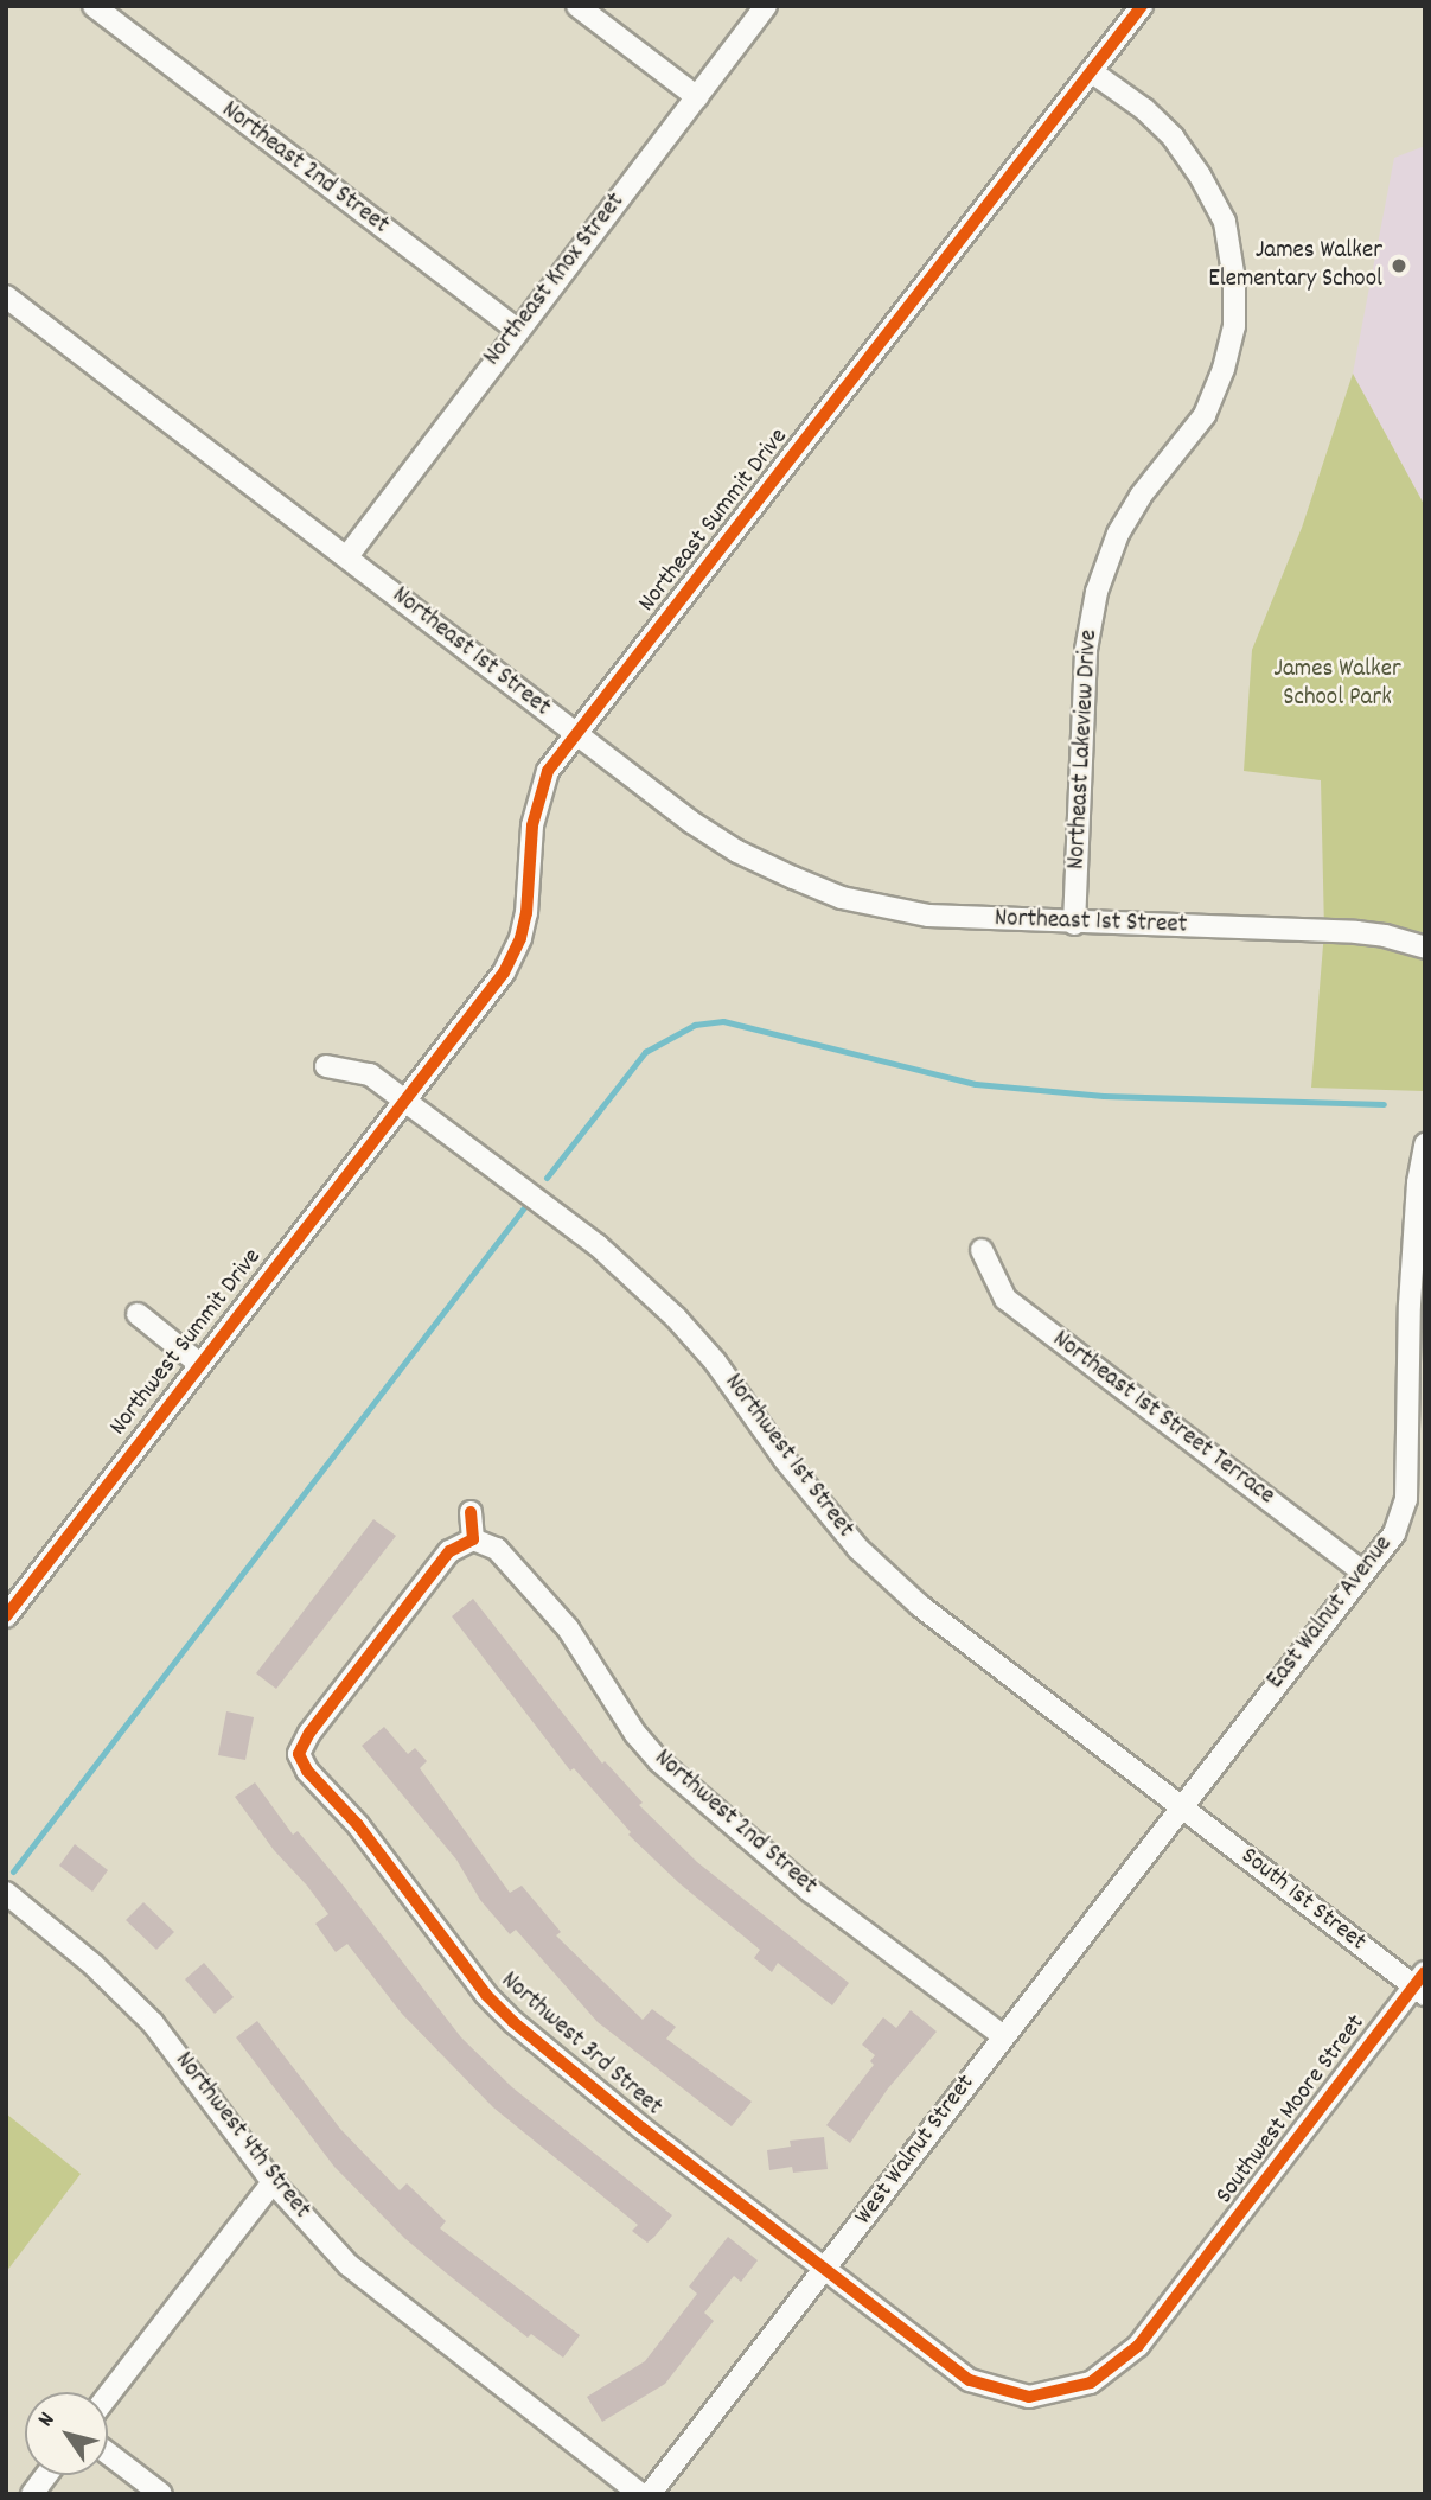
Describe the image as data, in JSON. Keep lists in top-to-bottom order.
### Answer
{
  "streets": {
    "street": [
      "Northeast 2nd Street",
      "Northeast Knox Street",
      "Northeast Summit Drive",
      "Northeast 1st Street",
      "Northeast Lakeview Drive",
      "Northwest Summit Drive",
      "Northeast 1st Street Terrace",
      "Northwest 1st Street",
      "East Walnut Avenue",
      "Northwest 2nd Street",
      "South 1st Street",
      "Northwest 3rd Street",
      "Southwest Moore Street",
      "Northwest 4th Street",
      "West Walnut Street"
    ]
  },
  "crossings": [
    ["Northeast 2nd Street", "Northeast Knox Street"],
    ["Northeast Knox Street", "Northeast 1st Street"],
    ["Northeast Summit Drive", "Northeast 1st Street"],
    ["Northeast Summit Drive", "Northeast Lakeview Drive"],
    ["Northeast Summit Drive", "Northwest Summit Drive"],
    ["Northeast Summit Drive", "Northwest 1st Street"],
    ["Northeast 1st Street", "Northeast Lakeview Drive"],
    ["Northwest Summit Drive", "Northwest 1st Street"],
    ["Northeast 1st Street Terrace", "East Walnut Avenue"],
    ["Northwest 1st Street", "East Walnut Avenue"],
    ["Northwest 1st Street", "South 1st Street"],
    ["Northwest 1st Street", "West Walnut Street"],
    ["East Walnut Avenue", "South 1st Street"],
    ["East Walnut Avenue", "West Walnut Street"],
    ["Northwest 2nd Street", "Northwest 3rd Street"],
    ["Northwest 2nd Street", "West Walnut Street"],
    ["South 1st Street", "Southwest Moore Street"],
    ["South 1st Street", "West Walnut Street"],
    ["Northwest 3rd Street", "Southwest Moore Street"],
    ["Northwest 3rd Street", "West Walnut Street"]
  ],
  "parks": ["James Walker School Park"],
  "places": ["James Walker Elementary School"],
  "north": "top left"
}
